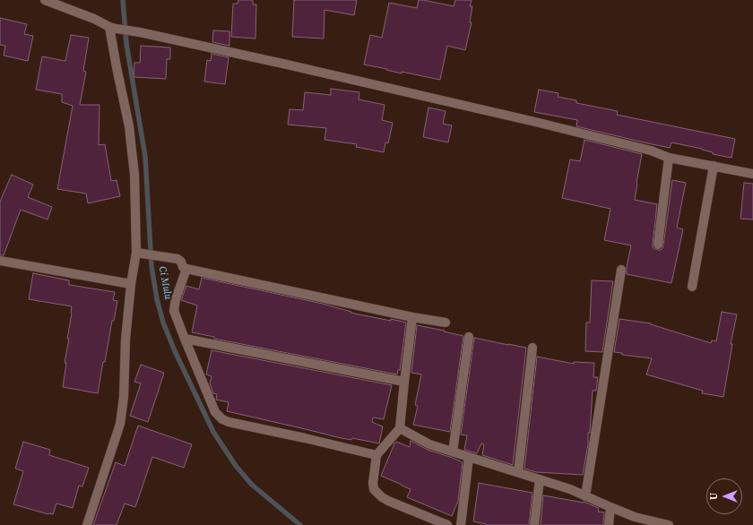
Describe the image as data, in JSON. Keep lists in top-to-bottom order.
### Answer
{
  "water": ["Ci Mulu"],
  "north": "left"
}
